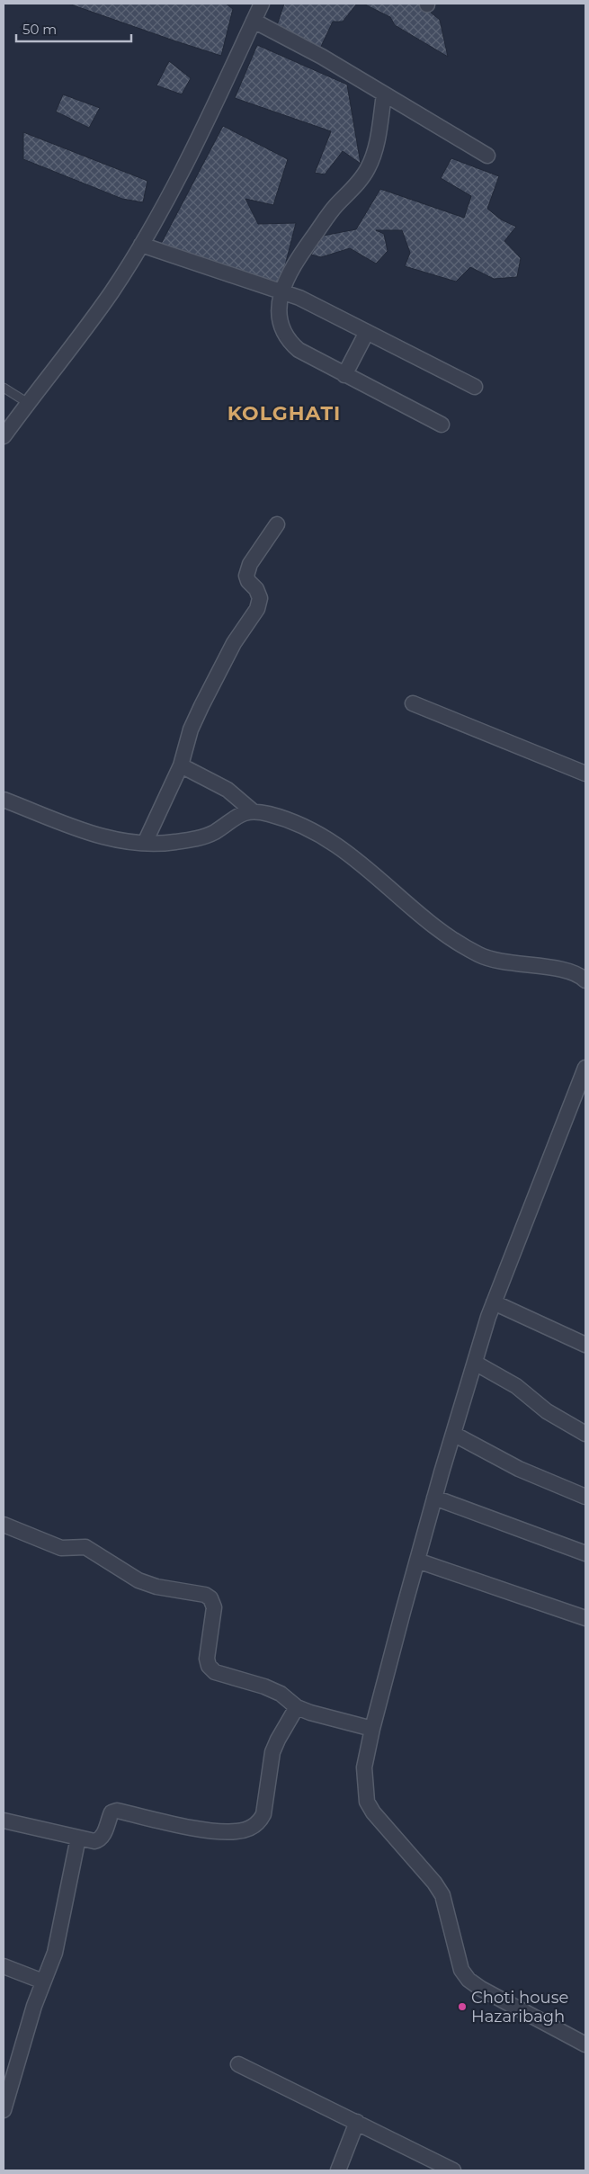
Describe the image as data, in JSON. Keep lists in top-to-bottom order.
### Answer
{
  "districts": ["KOLGHATI"],
  "places": ["Choti house Hazaribagh"],
  "scale_bar": "50 m"
}
